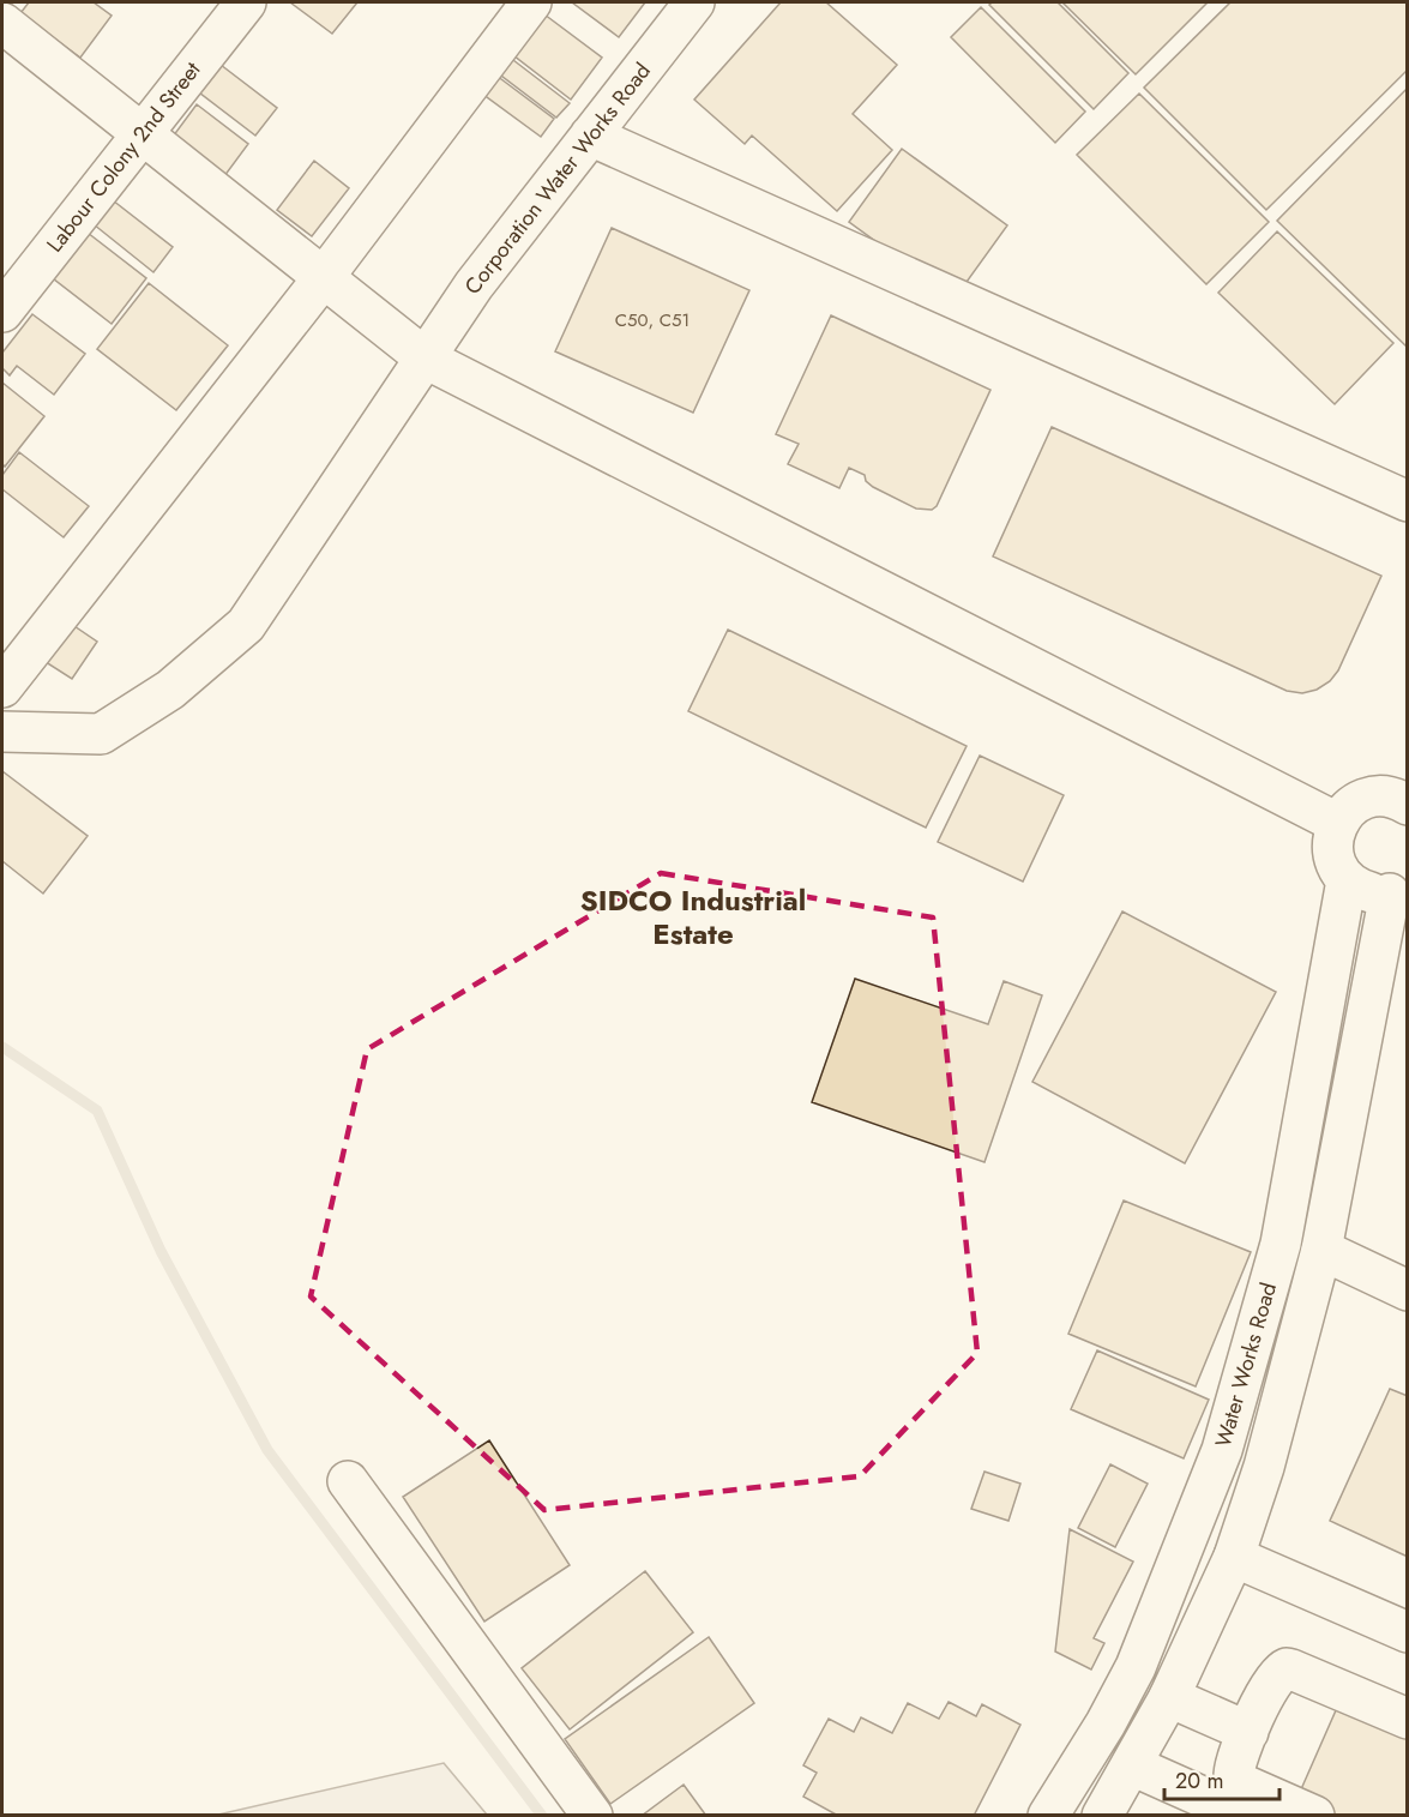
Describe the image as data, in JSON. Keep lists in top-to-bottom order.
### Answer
{
  "streets": {
    "street": ["Labour Colony 2nd Street", "Corporation Water Works Road", "Water Works Road"]
  },
  "districts": ["SIDCO Industrial Estate"],
  "house_numbers": ["C50, C51"],
  "scale_bar": "20 m"
}
